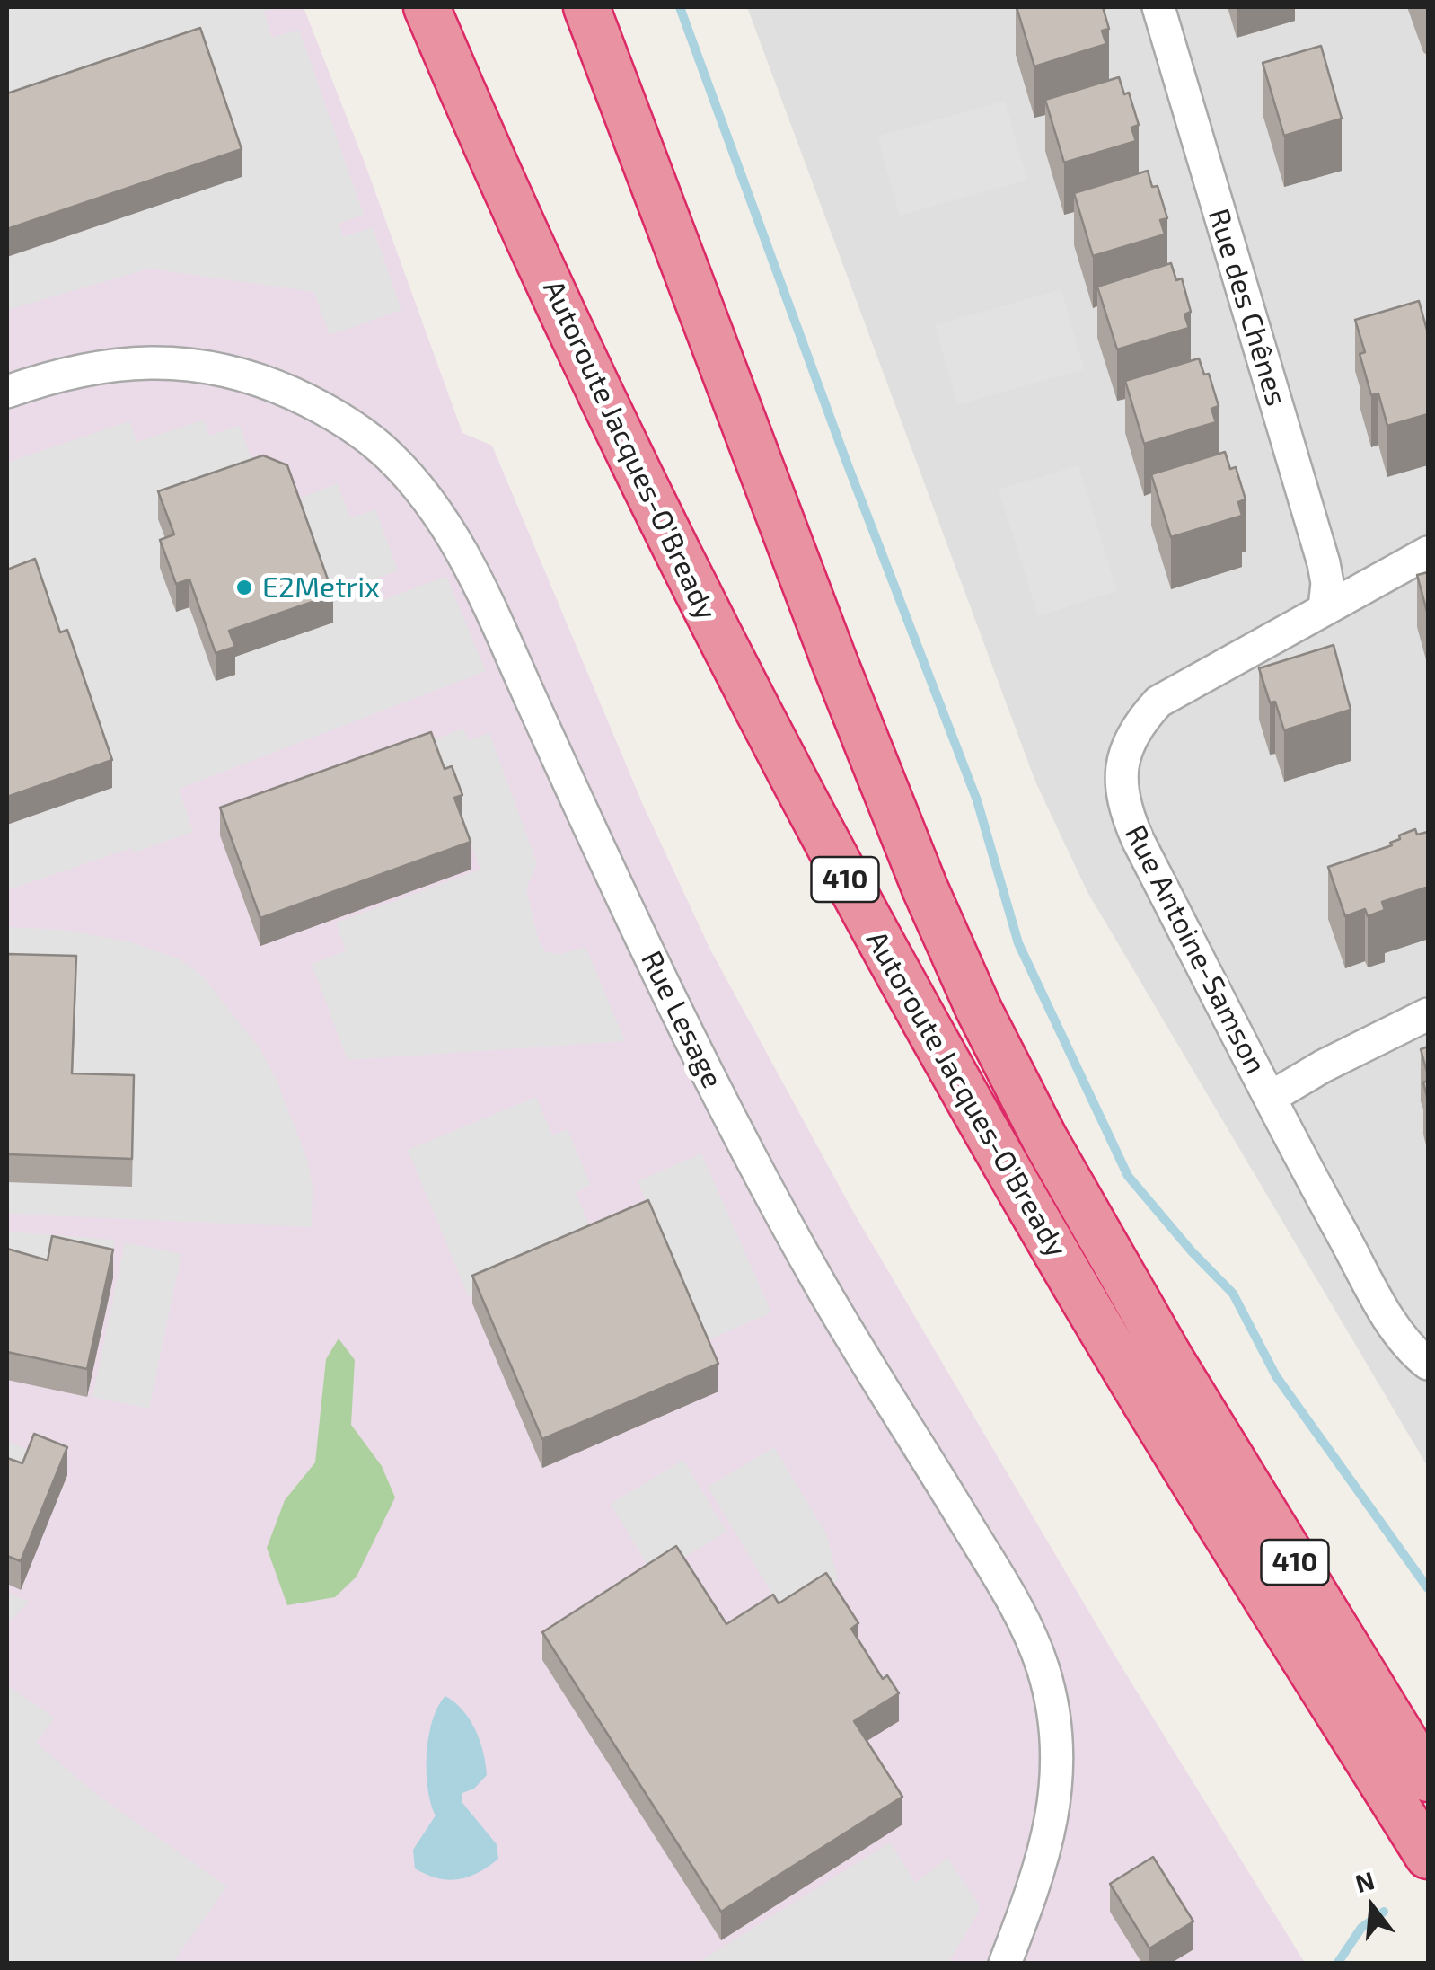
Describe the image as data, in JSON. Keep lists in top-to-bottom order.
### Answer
{
  "streets": {
    "highway": ["Autoroute Jacques-O'Bready", "410"],
    "street": ["Rue des Chênes", "Rue Antoine-Samson", "Rue Lesage"]
  },
  "crossings": [
    ["Rue des Chênes", "Rue Antoine-Samson"]
  ],
  "places": ["E2Metrix"],
  "north": "top"
}
